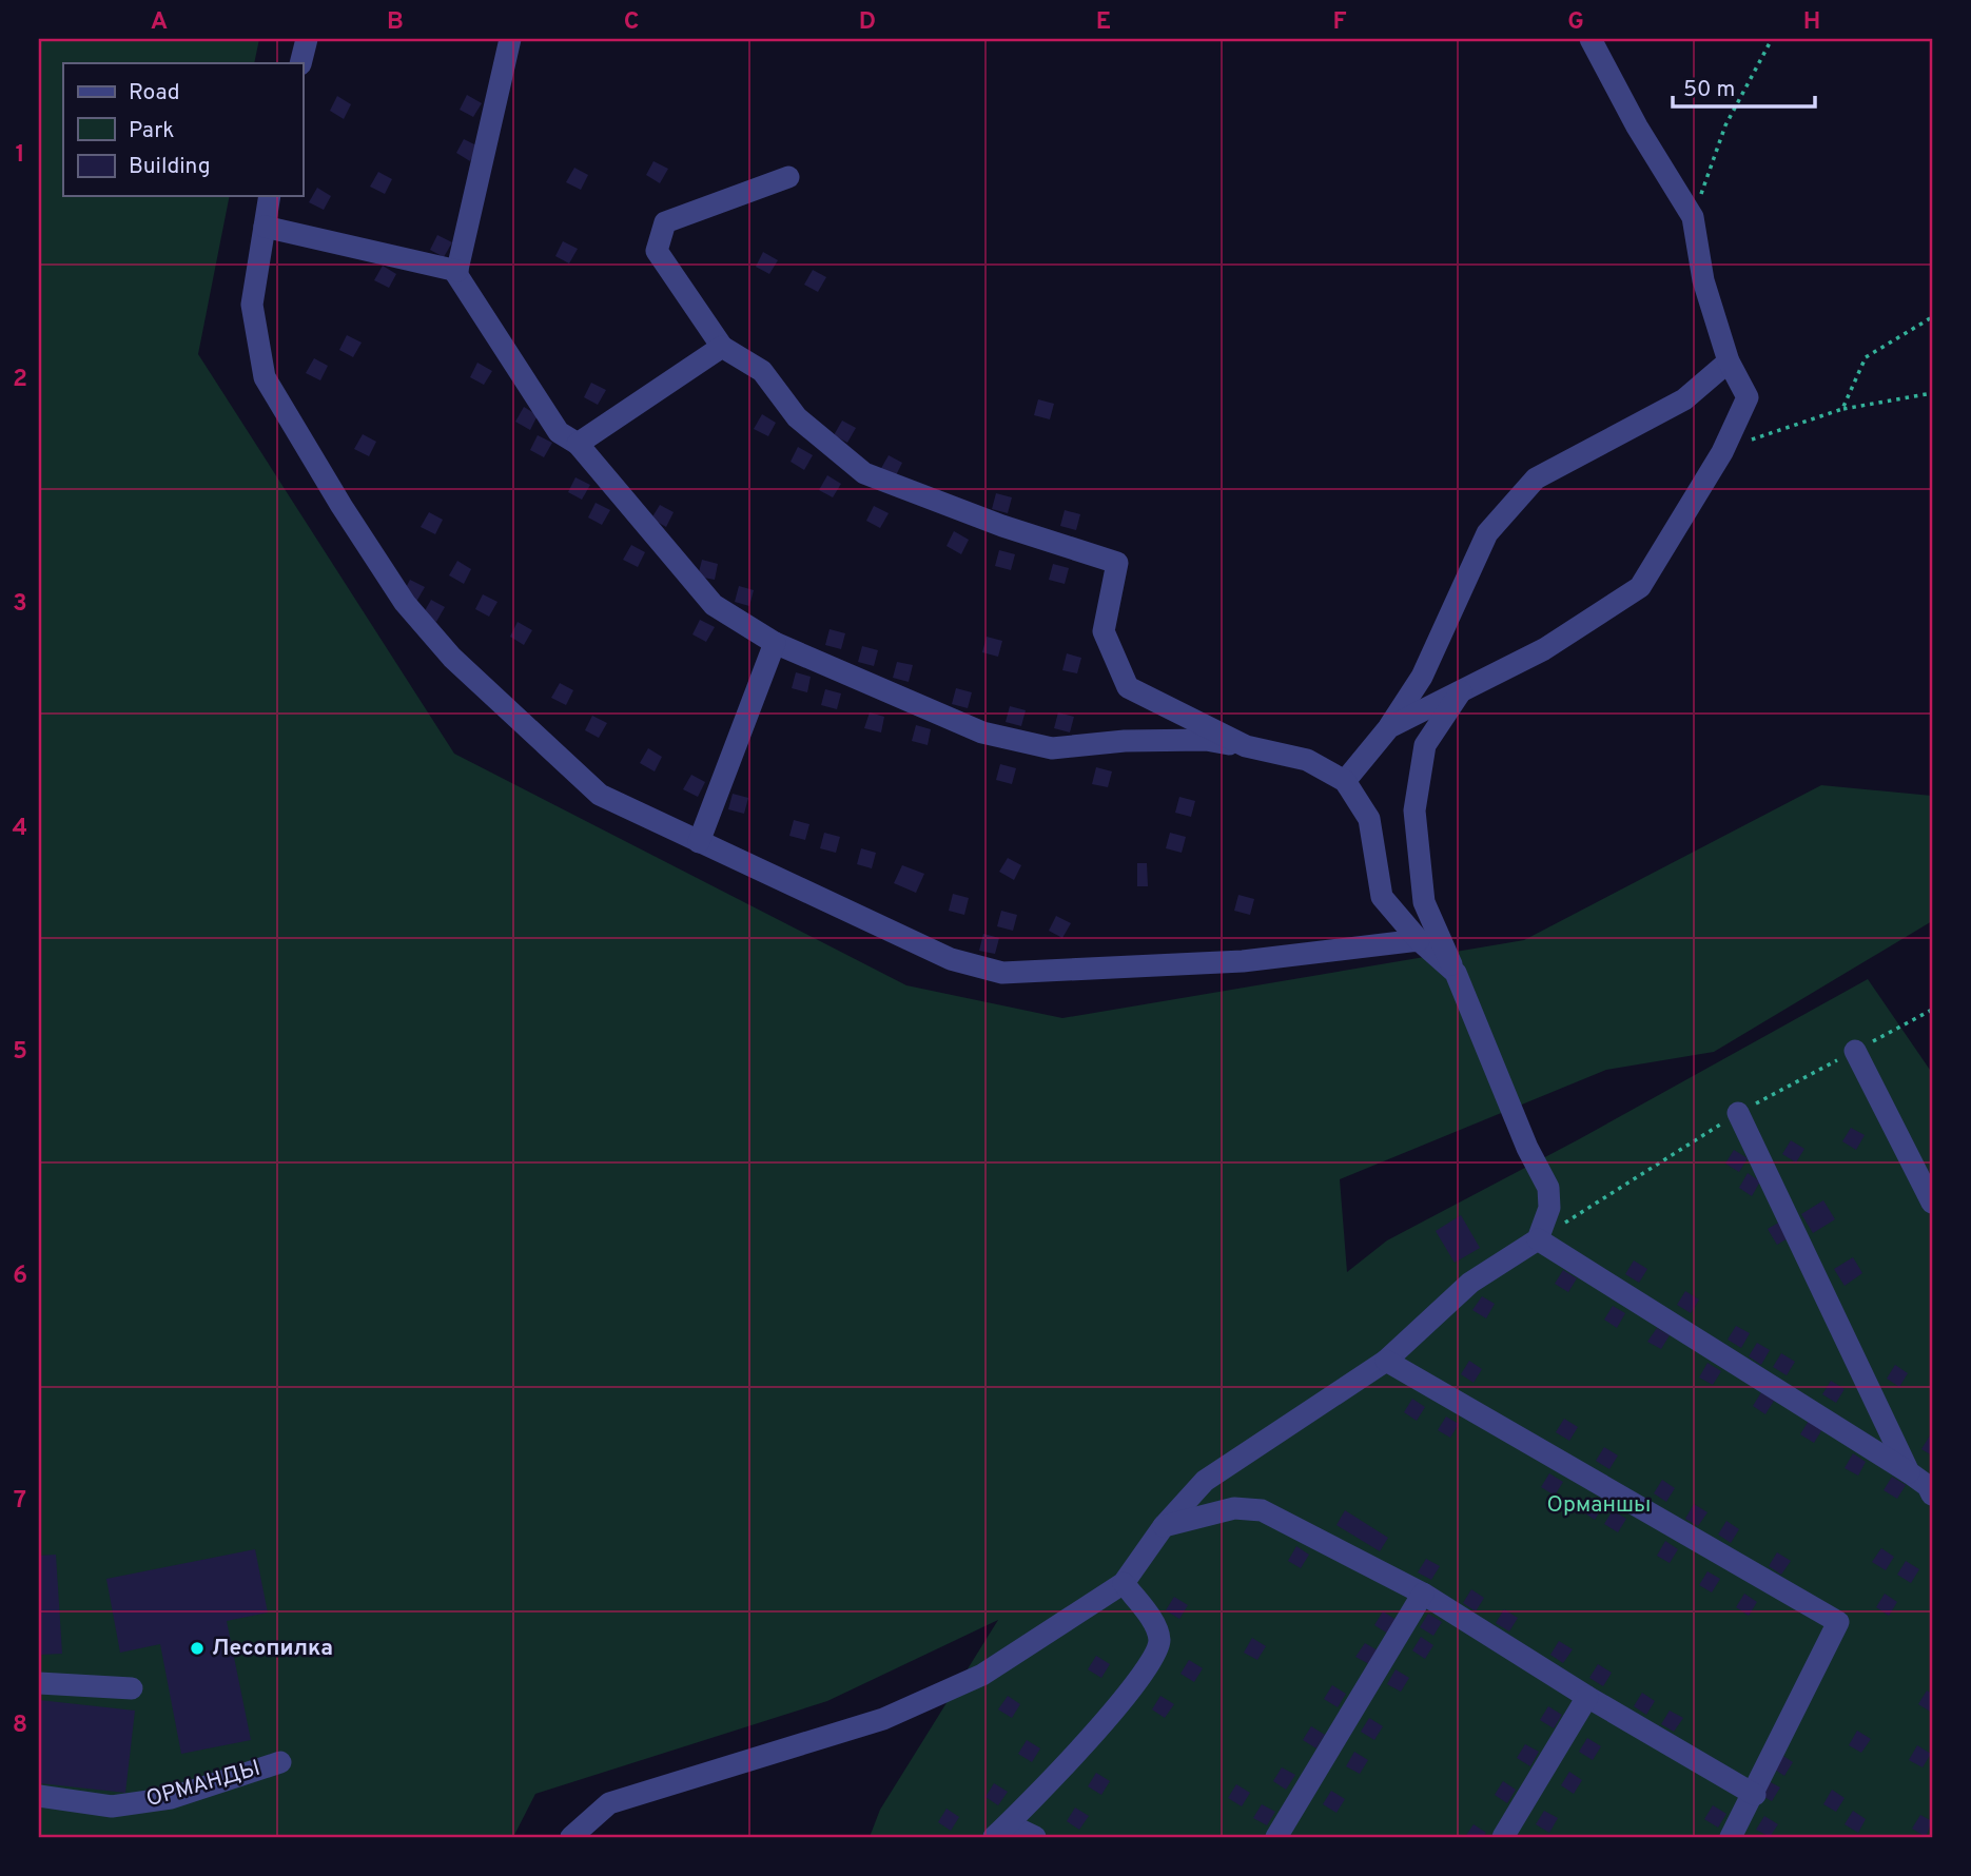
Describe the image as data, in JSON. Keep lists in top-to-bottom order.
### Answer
{
  "streets": {
    "street": ["ОРМАНДЫ"]
  },
  "parks": ["Орманшы"],
  "places": ["Лесопилка"],
  "legend": ["Road", "Park", "Building"],
  "scale_bar": "50 m",
  "grid": {
    "columns": [
      "A",
      "B",
      "C",
      "D",
      "E",
      "F",
      "G",
      "H"
    ],
    "rows": [
      "1",
      "2",
      "3",
      "4",
      "5",
      "6",
      "7",
      "8"
    ]
  }
}
